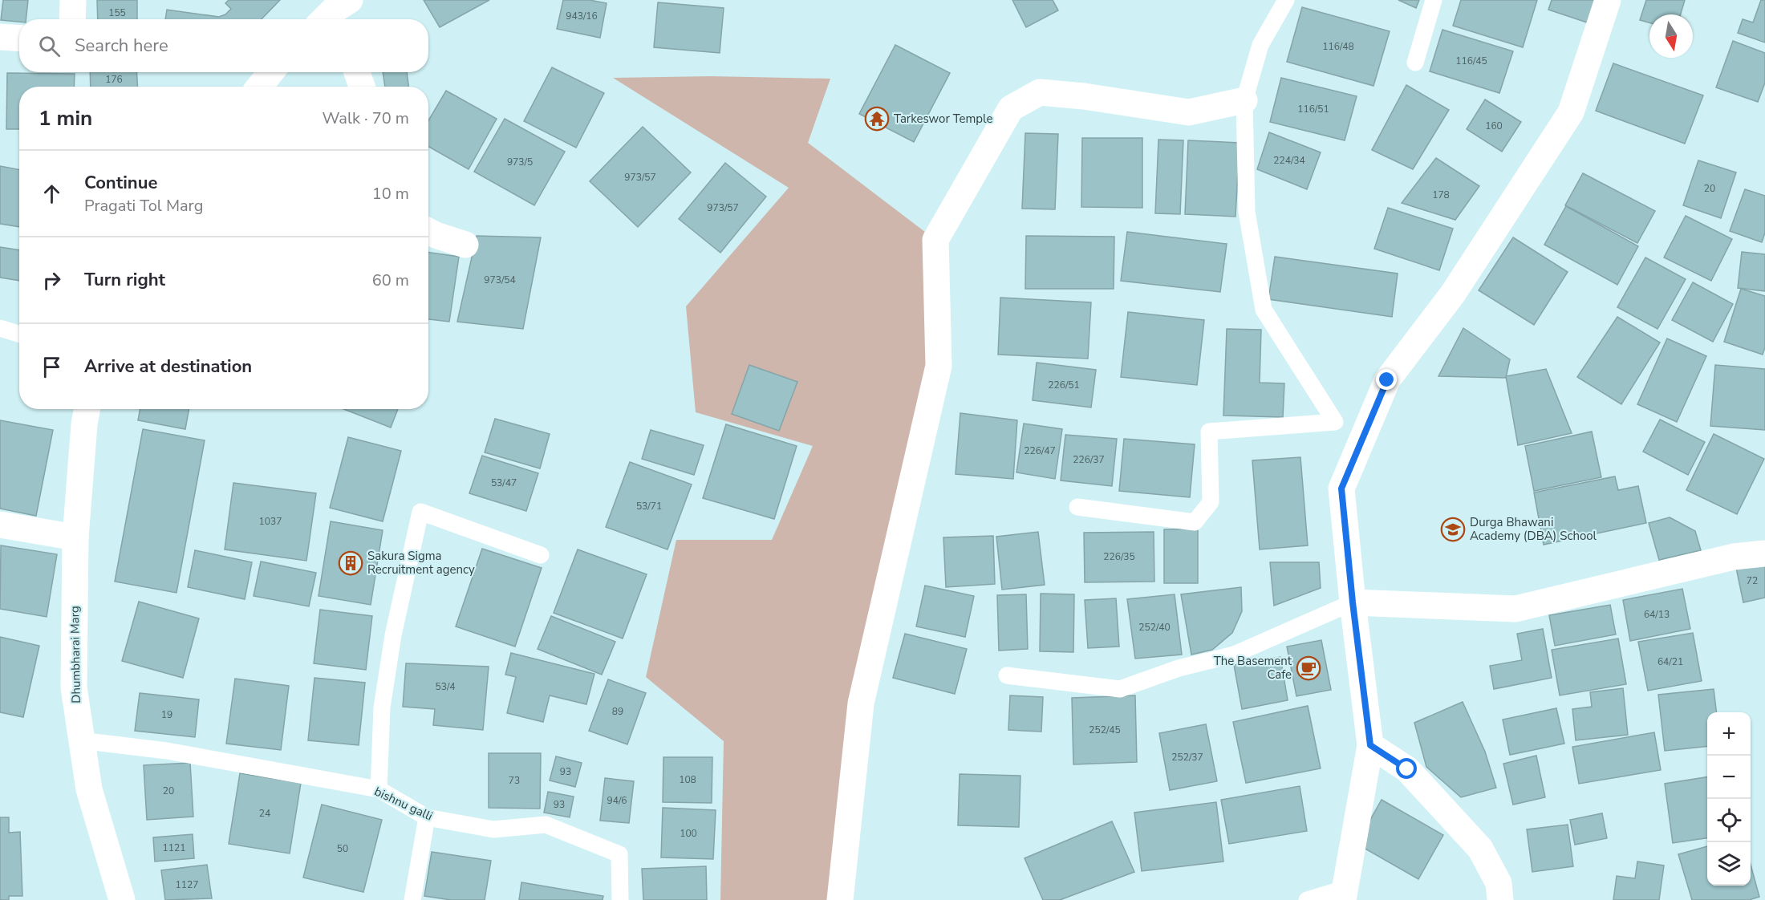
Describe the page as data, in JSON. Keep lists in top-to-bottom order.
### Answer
{
  "streets": {
    "street": ["Dhumbharai Marg"],
    "lane": ["bishnu galli"]
  },
  "crossings": [
    ["Dhumbharai Marg", "bishnu galli"]
  ],
  "places": {
    "temple": ["Tarkeswor Temple"],
    "school or university": ["Durga Bhawani Academy (DBA) School"],
    "building": ["Sakura Sigma Recruitment agency"],
    "cafe": ["The Basement Cafe"]
  },
  "house_numbers": [
    "155",
    "943/16",
    "116/48",
    "116/45",
    "176",
    "116/51",
    "160",
    "224/34",
    "973/5",
    "973/57",
    "20",
    "178",
    "973/57",
    "973/54",
    "226/51",
    "226/47",
    "226/37",
    "53/47",
    "53/71",
    "1037",
    "226/35",
    "72",
    "64/13",
    "252/40",
    "64/21",
    "53/4",
    "89",
    "19",
    "252/45",
    "252/37",
    "93",
    "108",
    "73",
    "20",
    "94/6",
    "93",
    "24",
    "100",
    "1121",
    "50",
    "1127"
  ],
  "north": "bottom",
  "page": {
    "search": "Search here",
    "heading": ["1 min", "Walk · 70 m"],
    "list": [
      ["Continue", "Pragati Tol Marg", "10 m"],
      ["Turn right", "60 m"],
      "Arrive at destination"
    ],
    "map_buttons": ["+", "−"]
  }
}
